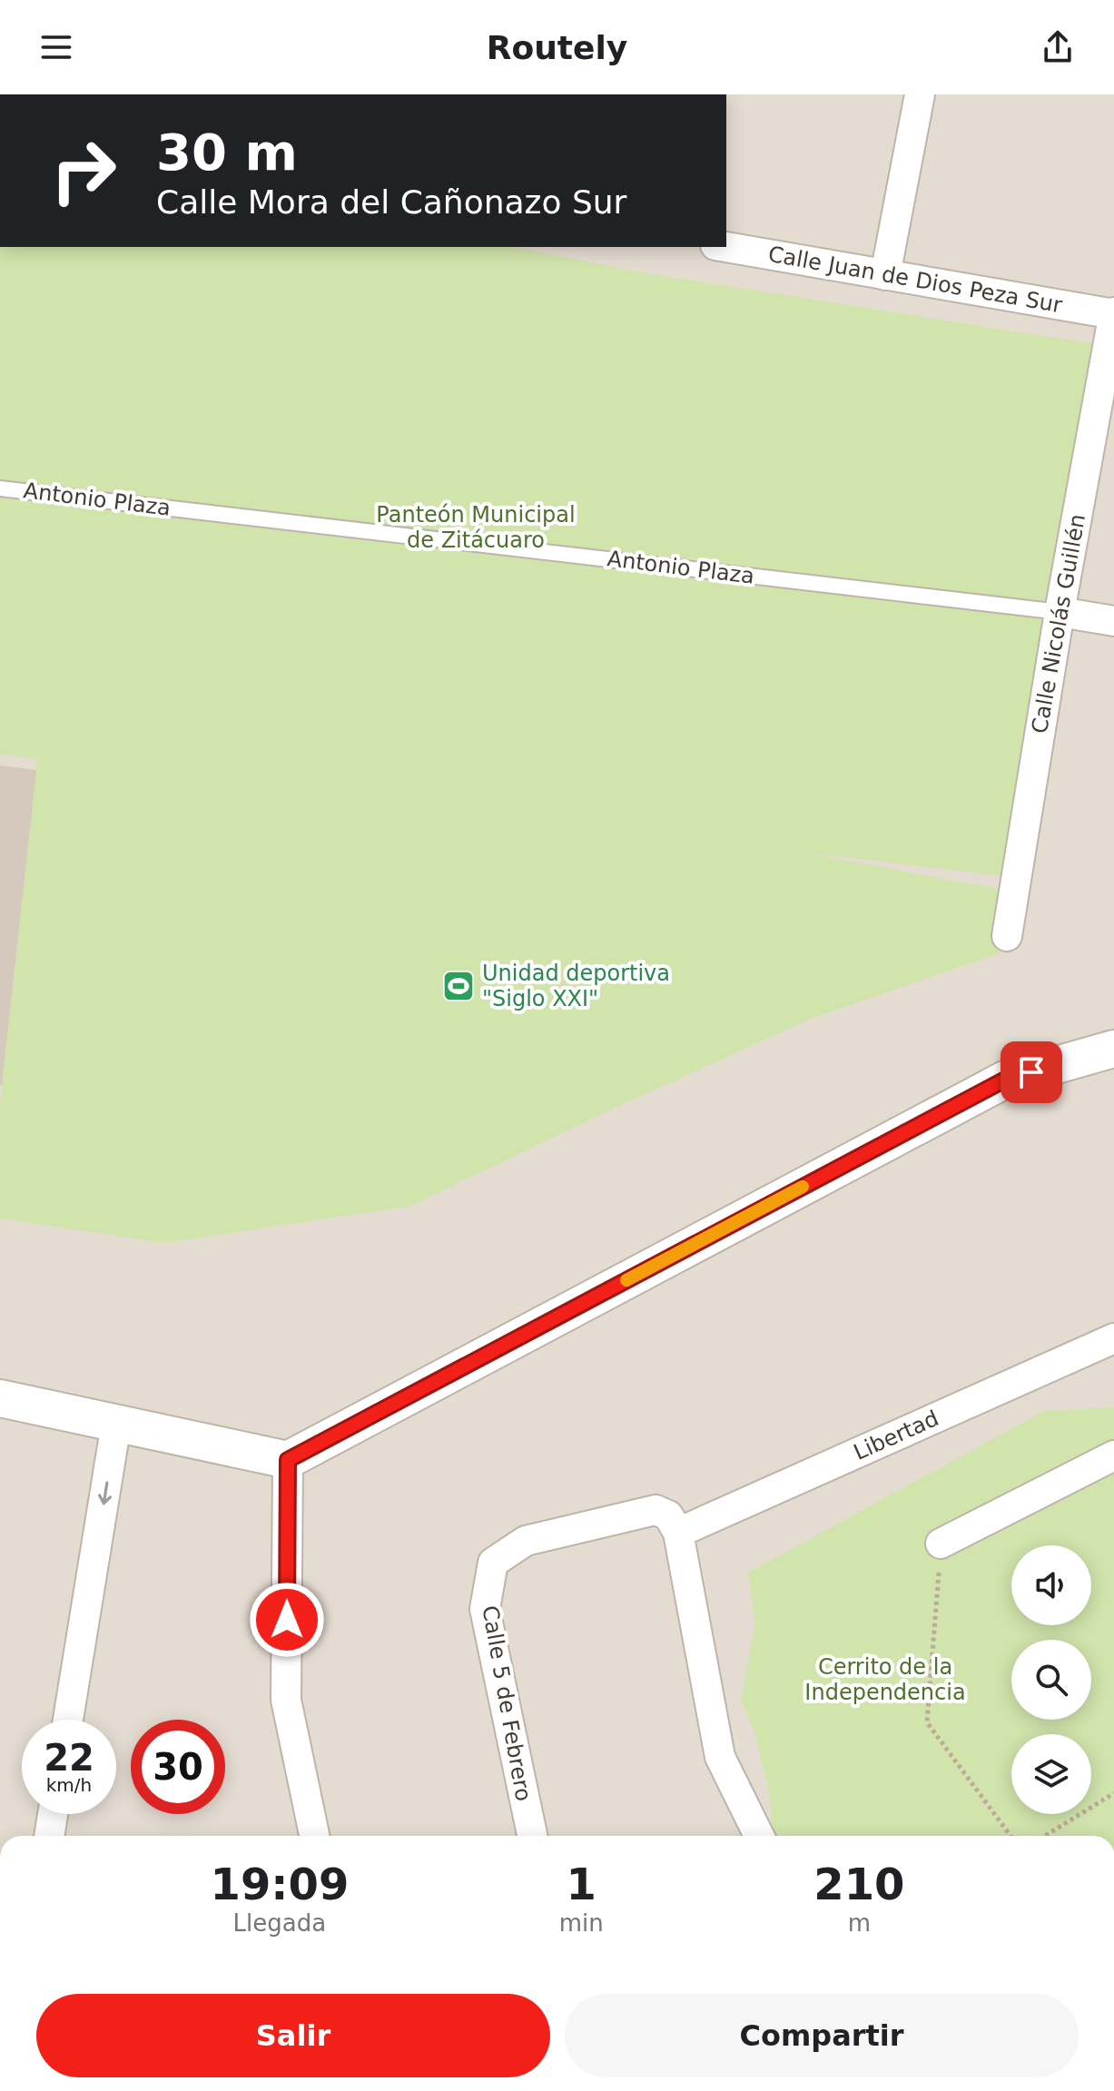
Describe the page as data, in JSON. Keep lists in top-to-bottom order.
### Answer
{
  "streets": {
    "street": [
      "Calle Juan de Dios Peza Sur",
      "Calle Nicolás Guillén",
      "Libertad",
      "Calle 5 de Febrero"
    ],
    "lane": ["Antonio Plaza"]
  },
  "crossings": [
    ["Calle Juan de Dios Peza Sur", "Calle Nicolás Guillén"],
    ["Antonio Plaza", "Calle Nicolás Guillén"],
    ["Libertad", "Calle 5 de Febrero"]
  ],
  "parks": ["Panteón Municipal de Zitácuaro", "Cerrito de la Independencia"],
  "places": {
    "sports": ["Unidad deportiva \"Siglo XXI\""]
  },
  "page": {
    "header": "Routely",
    "turn": ["30 m", "Calle Mora del Cañonazo Sur"],
    "speed": "22 km/h",
    "limit": "30",
    "eta": [
      "19:09",
      "Llegada",
      "1",
      "min",
      "210",
      "m"
    ],
    "buttons": ["Salir", "Compartir"]
  }
}
